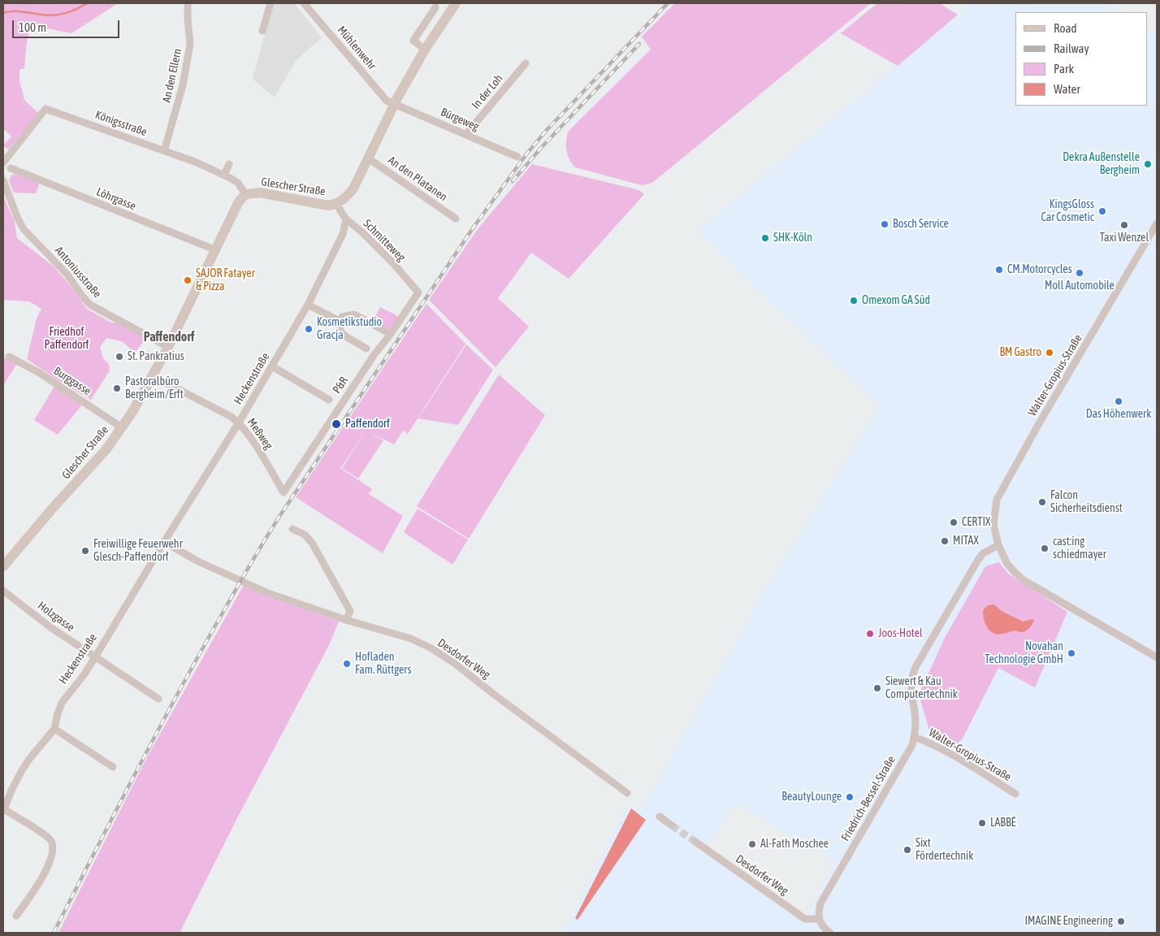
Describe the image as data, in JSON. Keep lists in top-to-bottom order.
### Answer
{
  "streets": {
    "street": [
      "Mühlenwehr",
      "An den Ellern",
      "In der Loh",
      "Bürgeweg",
      "Königsstraße",
      "An den Platanen",
      "Glescher Straße",
      "Löhrgasse",
      "Schmitteweg",
      "Antoniusstraße",
      "Walter-Gropius-Straße",
      "Heckenstraße",
      "Burggasse",
      "P&R",
      "Meßweg",
      "Holzgasse",
      "Desdorfer Weg",
      "Friedrich-Bessel-Straße"
    ]
  },
  "crossings": [
    ["Mühlenwehr", "Bürgeweg"],
    ["Mühlenwehr", "Glescher Straße"],
    ["An den Ellern", "Königsstraße"],
    ["In der Loh", "Bürgeweg"],
    ["Bürgeweg", "Glescher Straße"],
    ["Königsstraße", "Glescher Straße"],
    ["Königsstraße", "Löhrgasse"],
    ["An den Platanen", "Glescher Straße"],
    ["Glescher Straße", "Löhrgasse"],
    ["Glescher Straße", "Schmitteweg"],
    ["Glescher Straße", "Antoniusstraße"],
    ["Glescher Straße", "Burggasse"],
    ["Schmitteweg", "Heckenstraße"],
    ["Schmitteweg", "P&R"],
    ["Walter-Gropius-Straße", "Friedrich-Bessel-Straße"],
    ["Heckenstraße", "Meßweg"],
    ["Heckenstraße", "Holzgasse"],
    ["Heckenstraße", "Desdorfer Weg"],
    ["P&R", "Meßweg"],
    ["Desdorfer Weg", "Friedrich-Bessel-Straße"]
  ],
  "districts": ["Paffendorf"],
  "parks": ["Friedhof Paffendorf"],
  "places": [
    "Dekra Außenstelle Bergheim",
    "KingsGloss Car Cosmetic",
    "Bosch Service",
    "Taxi Wenzel",
    "SHK-Köln",
    "CM.Motorcycles",
    "Moll Automobile",
    "SAJOR Fatayer & Pizza",
    "Omexom GA Süd",
    "Kosmetikstudio Gracja",
    "BM Gastro",
    "St. Pankratius",
    "Pastoralbüro Bergheim/Erft",
    "Das Höhenwerk",
    "Paffendorf",
    "Falcon Sicherheitsdienst",
    "CERTIX",
    "MITAX",
    "cast:ing schiedmayer",
    "Freiwillige Feuerwehr Glesch-Paffendorf",
    "Joos-Hotel",
    "Novahan Technologie GmbH",
    "Hofladen Fam. Rüttgers",
    "Siewert & Kau Computertechnik",
    "BeautyLounge",
    "LABBÉ",
    "Al-Fath Moschee",
    "Sixt Fördertechnik",
    "IMAGINE Engineering"
  ],
  "legend": [
    "Road",
    "Railway",
    "Park",
    "Water"
  ],
  "scale_bar": "100 m"
}
